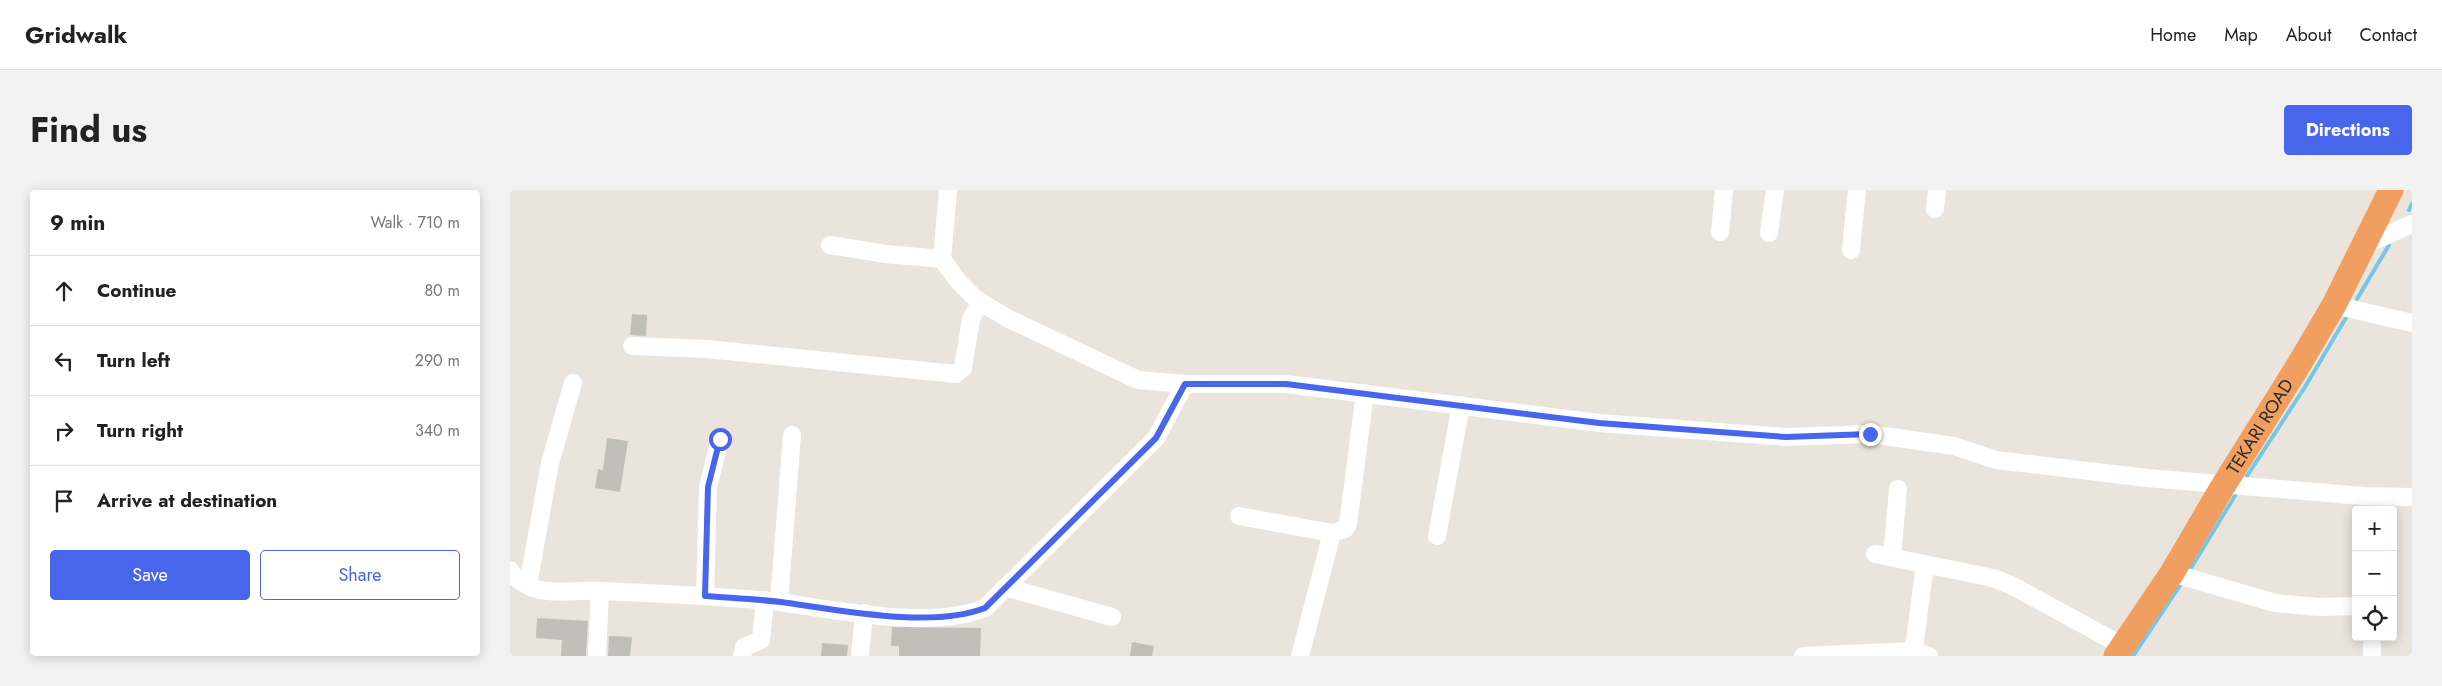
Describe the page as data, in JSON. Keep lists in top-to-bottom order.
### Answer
{
  "streets": {
    "highway": ["TEKARI ROAD"]
  },
  "page": {
    "header": "Gridwalk",
    "nav": [
      "Home",
      "Map",
      "About",
      "Contact"
    ],
    "title": "Find us",
    "buttons": [
      "Directions",
      ["Save", "Share"]
    ],
    "heading": ["9 min", "Walk · 710 m"],
    "list": [
      ["Continue", "80 m"],
      ["Turn left", "290 m"],
      ["Turn right", "340 m"],
      "Arrive at destination"
    ],
    "map_buttons": ["+", "−"]
  }
}
